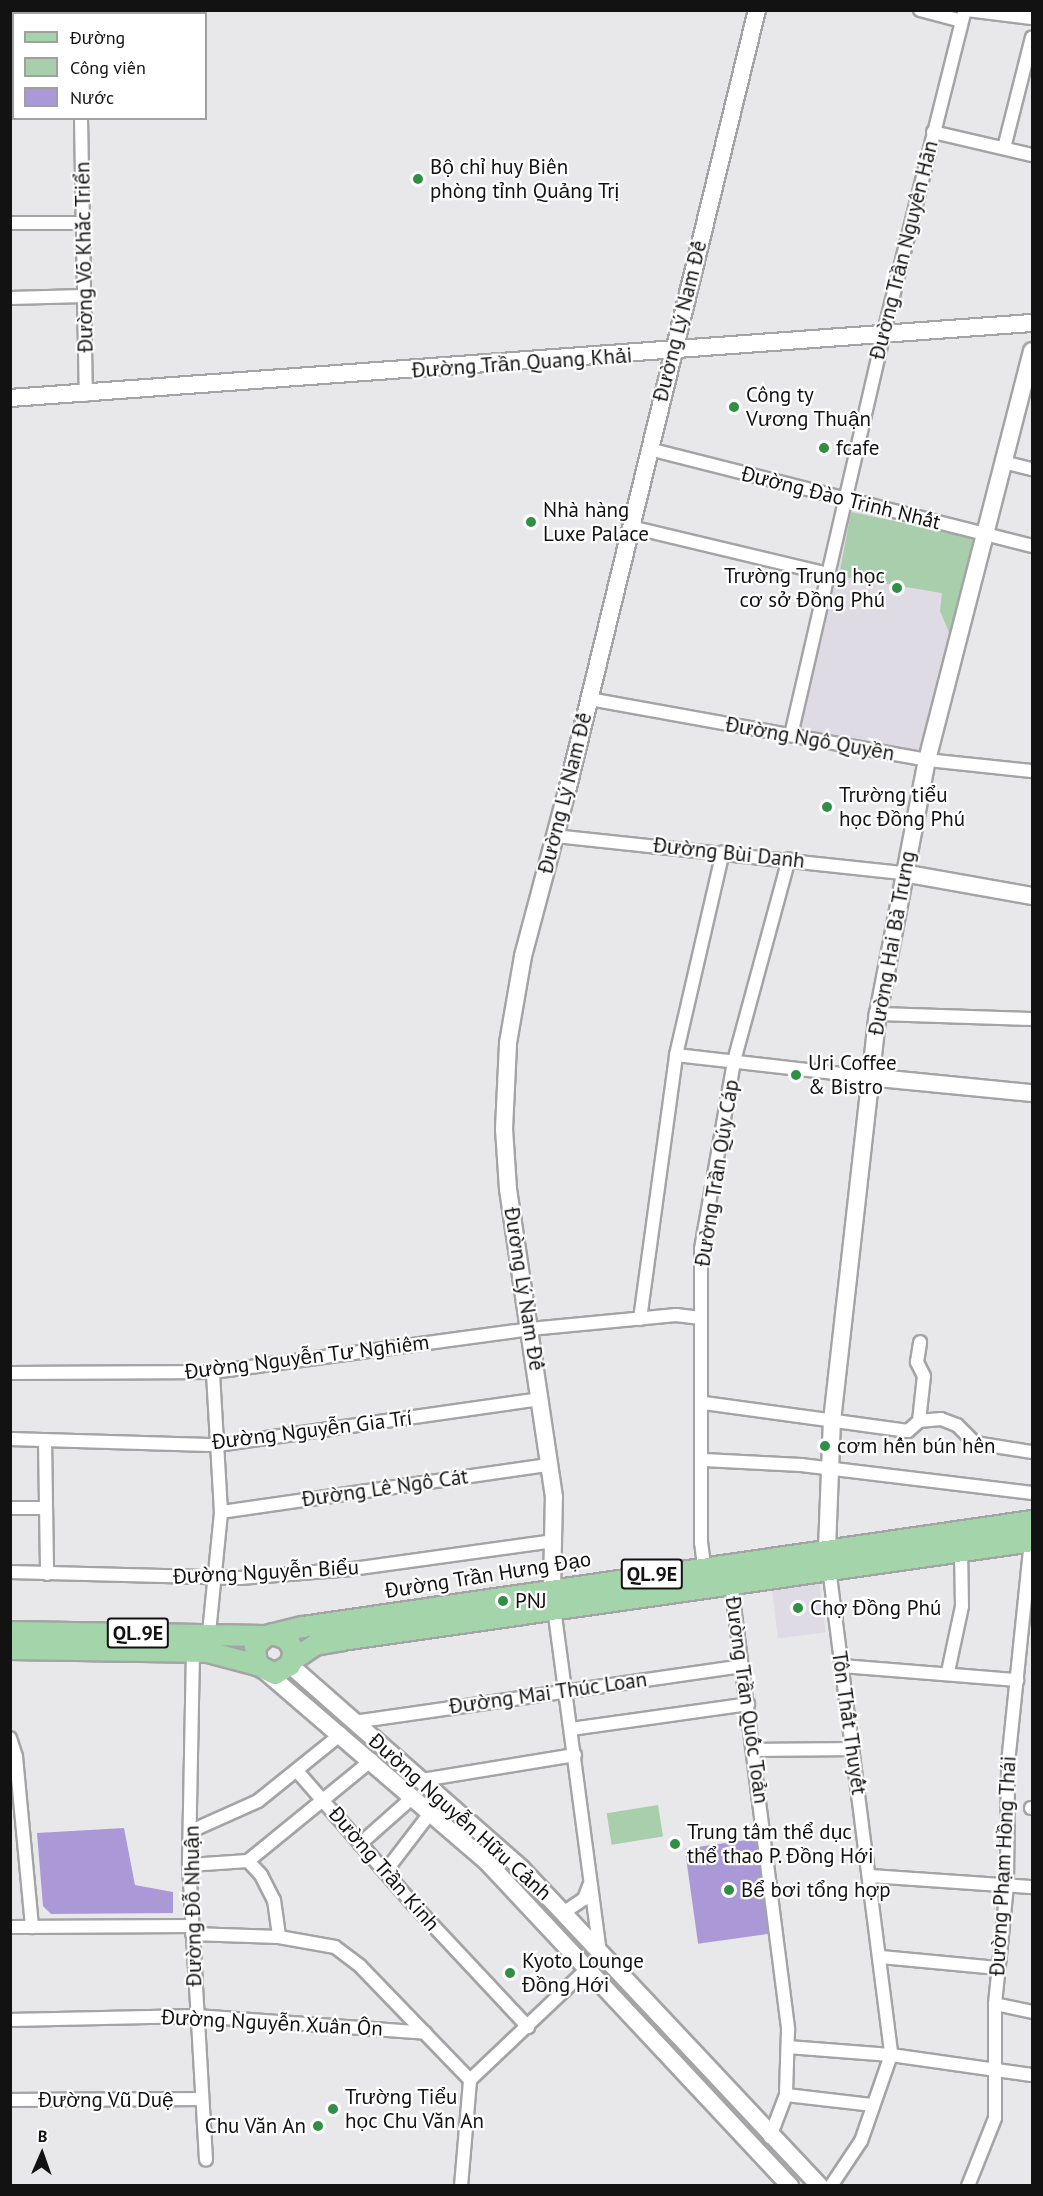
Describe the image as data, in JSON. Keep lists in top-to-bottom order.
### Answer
{
  "streets": {
    "main road": ["QL.9E", "Đường Trần Hưng Đạo"],
    "street": [
      "Đường Trần Nguyên Hãn",
      "Đường Võ Khắc Triển",
      "Đường Lý Nam Đế",
      "Đường Trần Quang Khải",
      "Đường Đào Trinh Nhất",
      "Đường Ngô Quyền",
      "Đường Bùi Danh",
      "Đường Hai Bà Trưng",
      "Đường Trần Qúy Cáp",
      "Đường Nguyễn Tư Nghiêm",
      "Đường Nguyễn Gia Trí",
      "Đường Lê Ngô Cát",
      "Đường Nguyễn Biểu",
      "Đường Mai Thúc Loan",
      "Đường Trần Quốc Toản",
      "Tôn Thất Thuyết",
      "Đường Nguyễn Hữu Cảnh",
      "Đường Phạm Hồng Thái",
      "Đường Trần Kinh",
      "Đường Đỗ Nhuận",
      "Đường Nguyễn Xuân Ôn",
      "Đường Vũ Duệ"
    ]
  },
  "crossings": [
    ["Đường Trần Nguyên Hãn", "Đường Trần Quang Khải"],
    ["Đường Trần Nguyên Hãn", "Đường Đào Trinh Nhất"],
    ["Đường Trần Nguyên Hãn", "Đường Ngô Quyền"],
    ["Đường Võ Khắc Triển", "Đường Trần Quang Khải"],
    ["Đường Lý Nam Đế", "Đường Trần Quang Khải"],
    ["Đường Lý Nam Đế", "Đường Đào Trinh Nhất"],
    ["Đường Lý Nam Đế", "Đường Ngô Quyền"],
    ["Đường Lý Nam Đế", "Đường Bùi Danh"],
    ["Đường Lý Nam Đế", "Đường Nguyễn Tư Nghiêm"],
    ["Đường Lý Nam Đế", "Đường Nguyễn Gia Trí"],
    ["Đường Lý Nam Đế", "Đường Lê Ngô Cát"],
    ["Đường Lý Nam Đế", "Đường Nguyễn Biểu"],
    ["Đường Lý Nam Đế", "Đường Trần Hưng Đạo"],
    ["Đường Đào Trinh Nhất", "Đường Hai Bà Trưng"],
    ["Đường Ngô Quyền", "Đường Hai Bà Trưng"],
    ["Đường Bùi Danh", "Đường Hai Bà Trưng"],
    ["Đường Bùi Danh", "Đường Trần Qúy Cáp"],
    ["Đường Hai Bà Trưng", "Đường Trần Hưng Đạo"],
    ["Đường Trần Qúy Cáp", "Đường Nguyễn Tư Nghiêm"],
    ["Đường Trần Qúy Cáp", "Đường Trần Hưng Đạo"],
    ["QL.9E", "Đường Trần Hưng Đạo"],
    ["QL.9E", "Đường Nguyễn Hữu Cảnh"],
    ["QL.9E", "Đường Đỗ Nhuận"],
    ["Đường Trần Hưng Đạo", "Đường Trần Quốc Toản"],
    ["Đường Trần Hưng Đạo", "Tôn Thất Thuyết"],
    ["Đường Trần Hưng Đạo", "Đường Nguyễn Hữu Cảnh"],
    ["Đường Trần Hưng Đạo", "Đường Phạm Hồng Thái"],
    ["Đường Mai Thúc Loan", "Đường Trần Quốc Toản"],
    ["Đường Mai Thúc Loan", "Đường Nguyễn Hữu Cảnh"],
    ["Đường Trần Quốc Toản", "Đường Nguyễn Hữu Cảnh"],
    ["Đường Đỗ Nhuận", "Đường Nguyễn Xuân Ôn"],
    ["Đường Đỗ Nhuận", "Đường Vũ Duệ"]
  ],
  "places": [
    "Bộ chỉ huy Biên phòng tỉnh Quảng Trị",
    "Công ty Vương Thuận",
    "fcafe",
    "Nhà hàng Luxe Palace",
    "Trường Trung học cơ sở Đồng Phú",
    "Trường tiểu học Đồng Phú",
    "Uri Coffee & Bistro",
    "cơm hến bún hên",
    "PNJ",
    "Chợ Đồng Phú",
    "Trung tâm thể dục thể thao P. Đồng Hới",
    "Bể bơi tổng hợp",
    "Kyoto Lounge Đồng Hới",
    "Trường Tiểu học Chu Văn An",
    "Chu Văn An"
  ],
  "legend": ["Đường", "Công viên", "Nước"],
  "north": "top"
}
